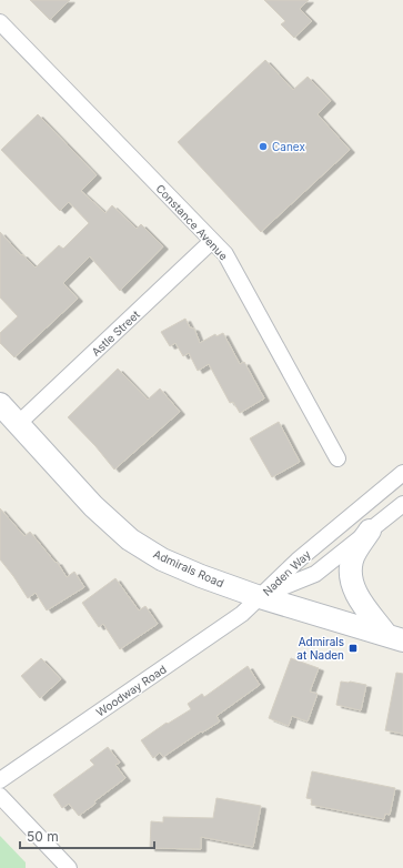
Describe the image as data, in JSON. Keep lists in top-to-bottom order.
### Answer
{
  "streets": {
    "main road": ["Admirals Road"],
    "street": [
      "Constance Avenue",
      "Astle Street",
      "Naden Way",
      "Woodway Road"
    ]
  },
  "crossings": [
    ["Constance Avenue", "Astle Street"],
    ["Astle Street", "Admirals Road"],
    ["Admirals Road", "Naden Way"],
    ["Admirals Road", "Woodway Road"],
    ["Naden Way", "Woodway Road"]
  ],
  "places": {
    "other": ["Canex"],
    "transit": ["Admirals at Naden"]
  },
  "scale_bar": "50 m"
}
